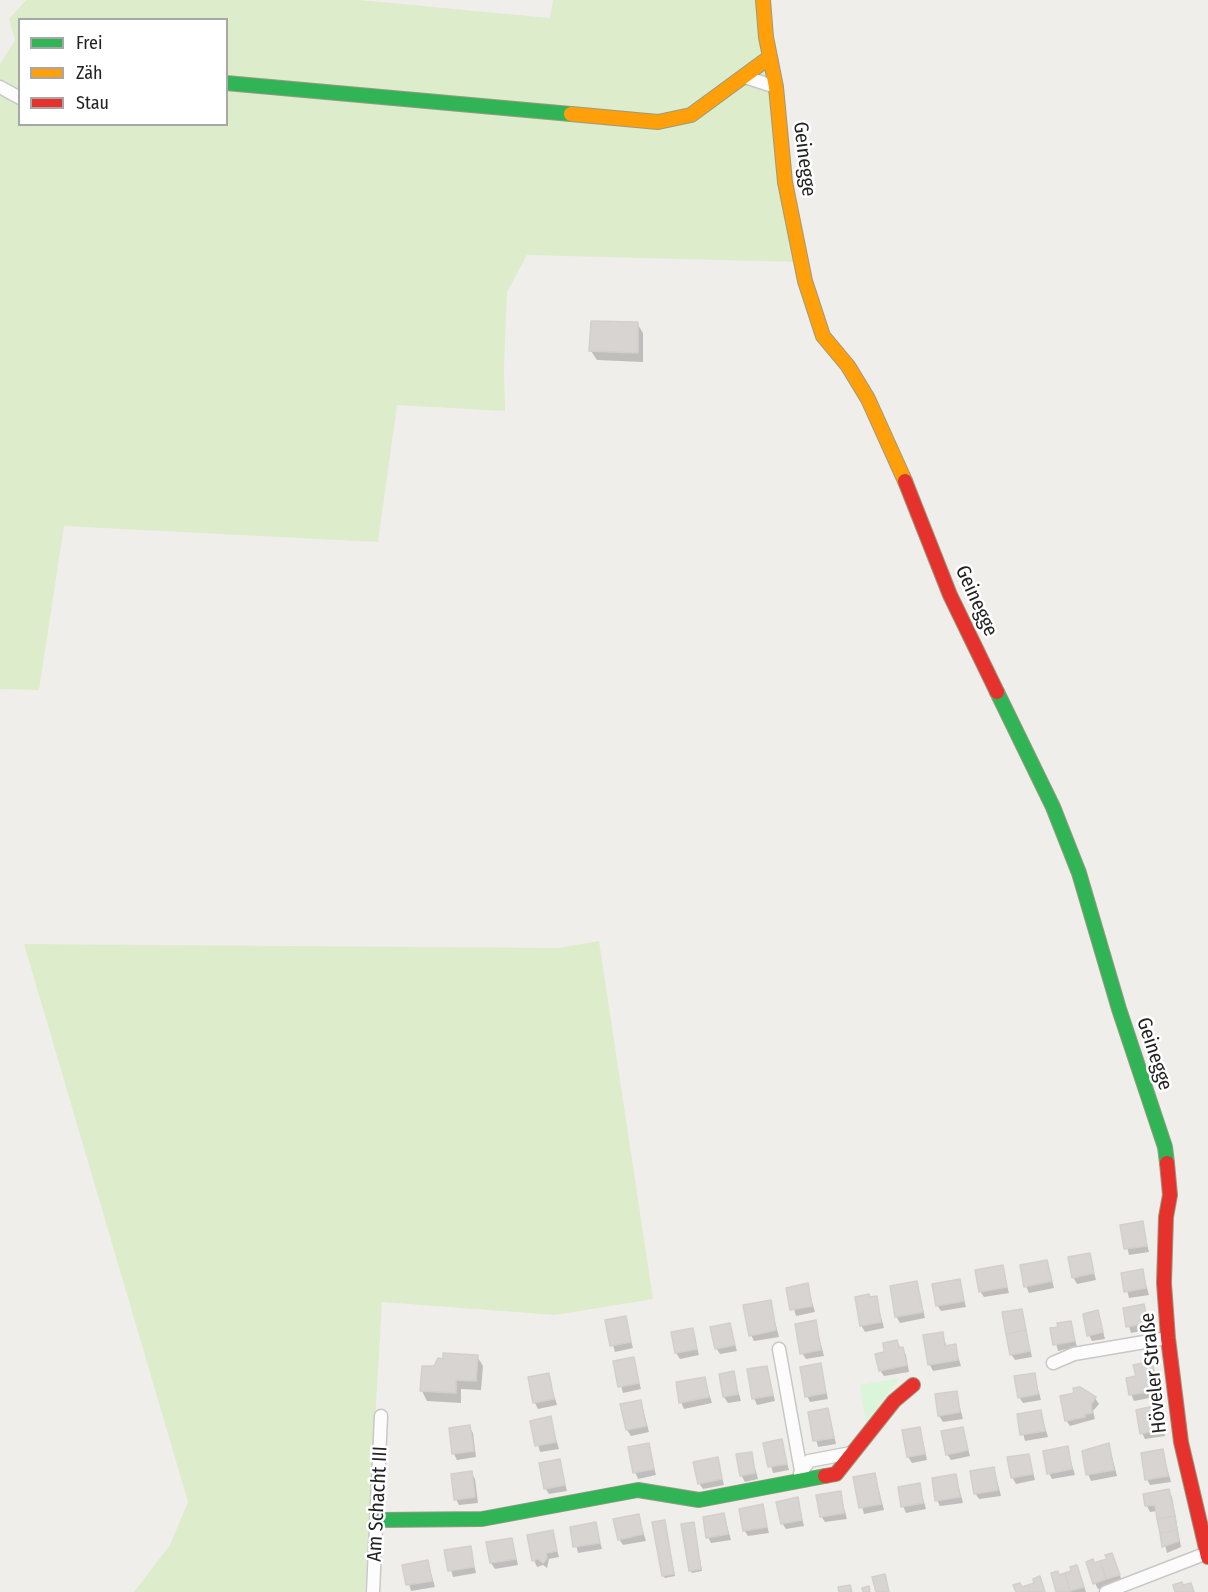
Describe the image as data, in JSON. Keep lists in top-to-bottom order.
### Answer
{
  "streets": {
    "street": ["Geinegge", "Höveler Straße", "Am Schacht III"]
  },
  "crossings": [
    ["Geinegge", "Höveler Straße"]
  ],
  "legend": ["Frei", "Zäh", "Stau"]
}
